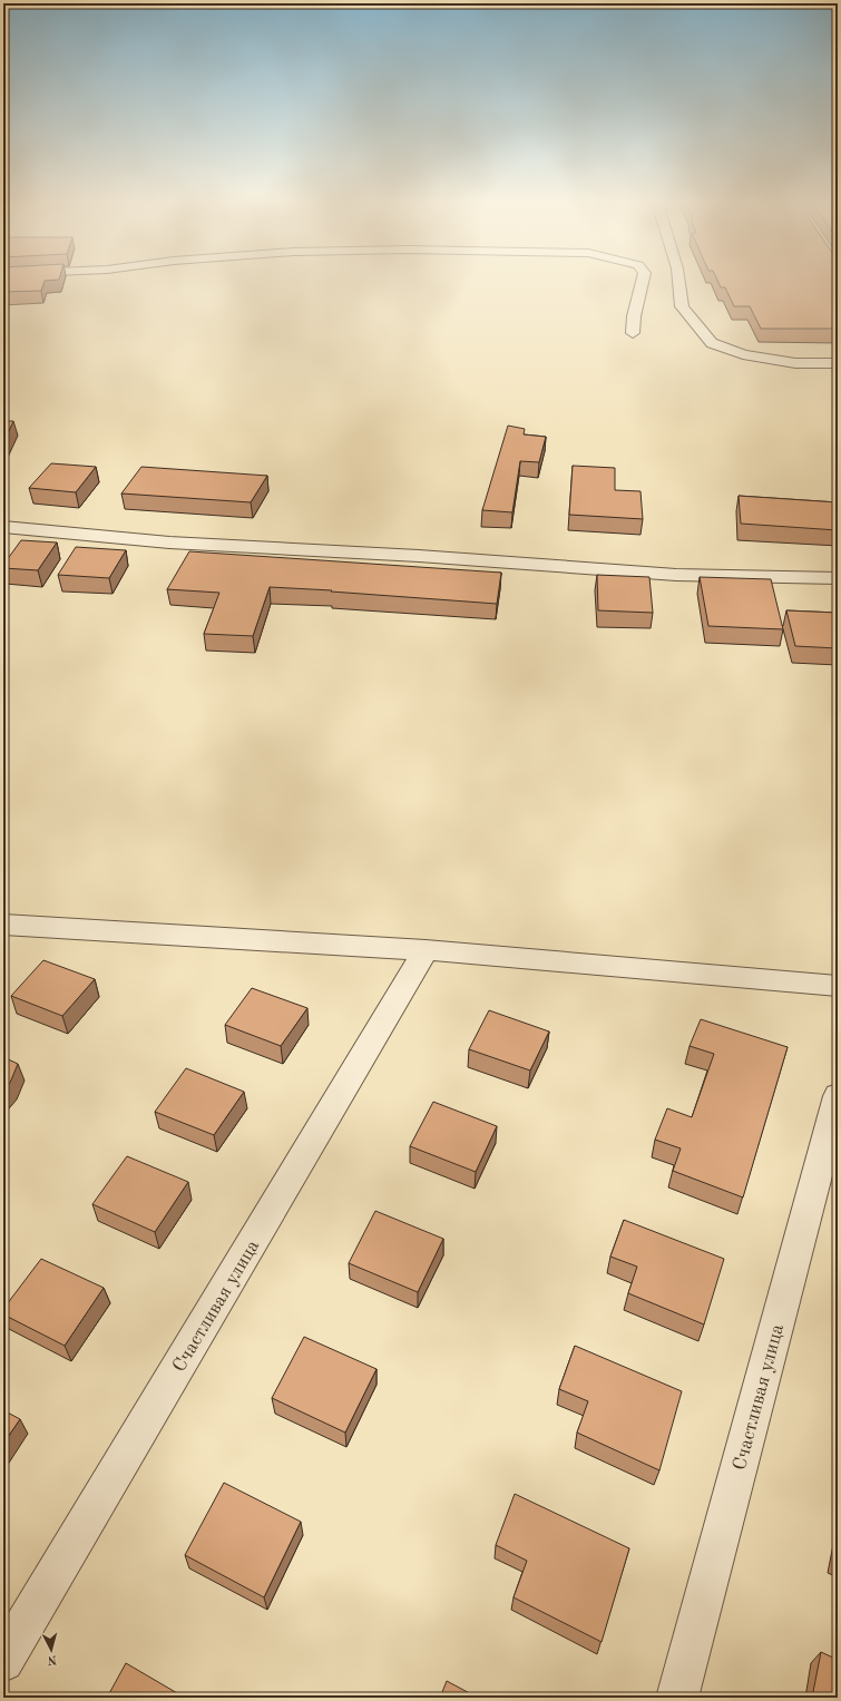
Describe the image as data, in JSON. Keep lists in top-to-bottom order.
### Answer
{
  "streets": {
    "street": ["Счастливая улица"]
  },
  "north": "bottom"
}
